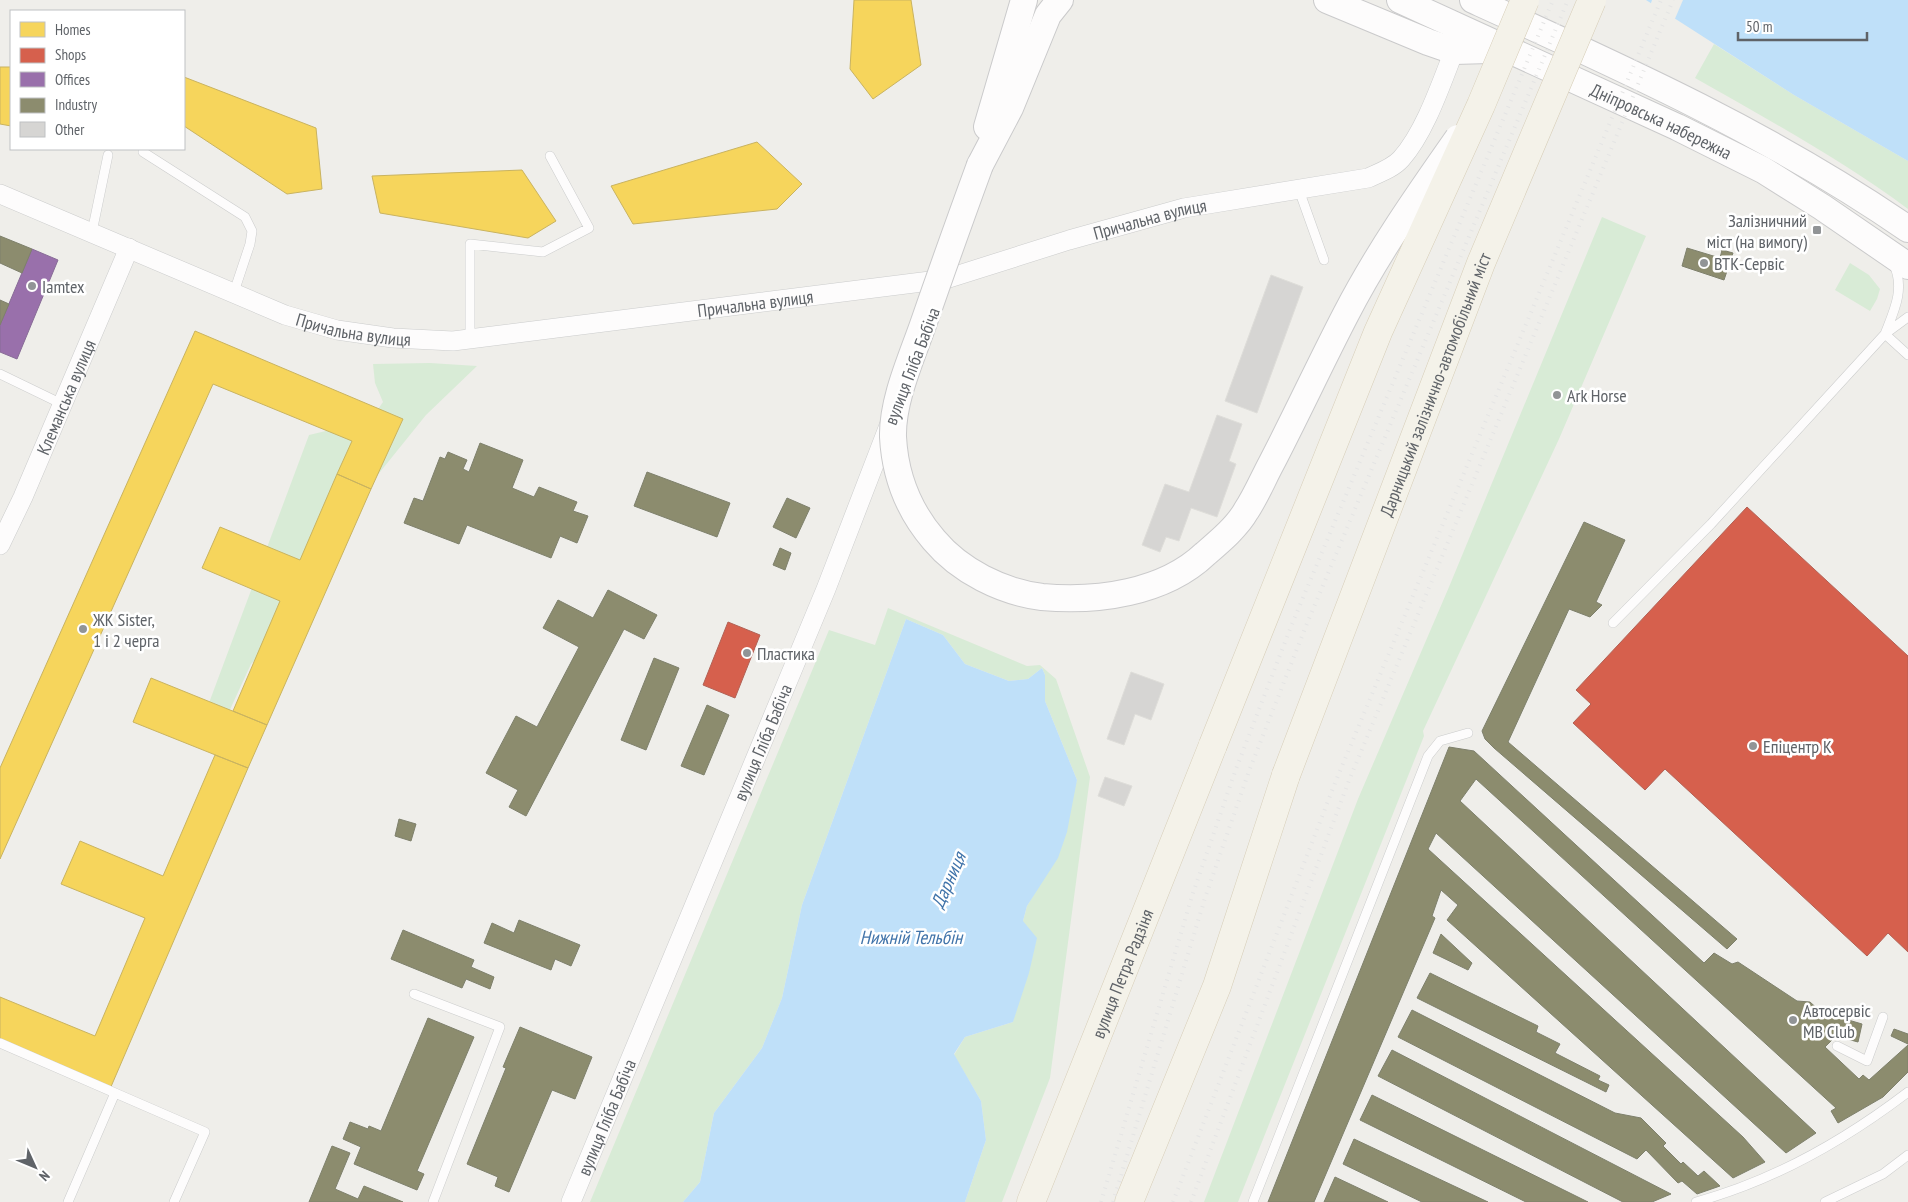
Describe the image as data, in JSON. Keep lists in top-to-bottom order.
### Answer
{
  "streets": {
    "main road": ["Дніпровська набережна", "Дарницький залізнично-автомобільний міст", "вулиця Петра Радзіня"],
    "street": ["Причальна вулиця", "вулиця Гліба Бабіча", "Клеманська вулиця"]
  },
  "crossings": [
    ["Причальна вулиця", "вулиця Гліба Бабіча"],
    ["Причальна вулиця", "Клеманська вулиця"]
  ],
  "water": ["Дарниця", "Нижній Тельбін"],
  "places": {
    "transit": ["Залізничний міст (на вимогу)"],
    "other": [
      "ВТК-Сервіс",
      "Iamtex",
      "Ark Horse",
      "ЖК Sister, 1 і 2 черга",
      "Пластика",
      "Епіцентр К",
      "Автосервіс MB Club"
    ]
  },
  "legend": [
    "Homes",
    "Shops",
    "Offices",
    "Industry",
    "Other"
  ],
  "scale_bar": "50 m",
  "north": "bottom right"
}
